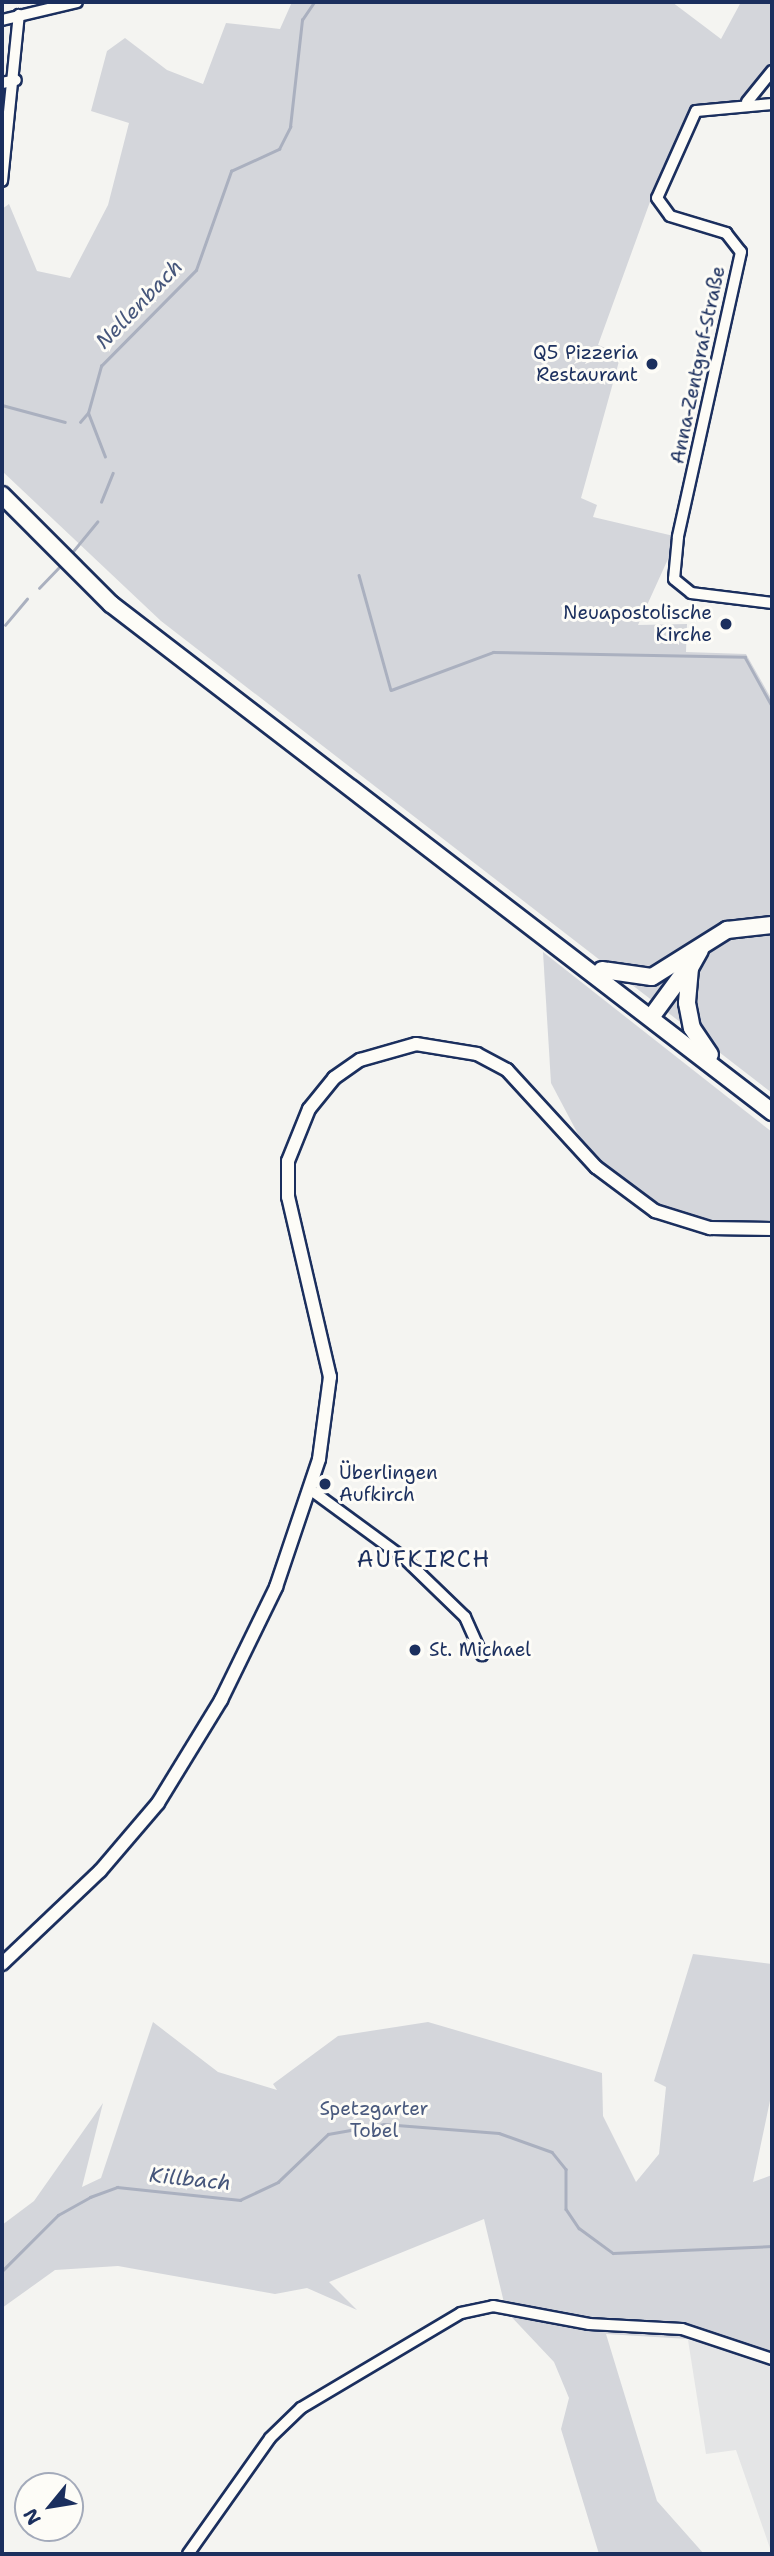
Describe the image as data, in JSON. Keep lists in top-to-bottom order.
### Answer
{
  "streets": {
    "street": ["Anna-Zentgraf-Straße"]
  },
  "districts": ["AUFKIRCH"],
  "water": ["Nellenbach", "Killbach"],
  "parks": ["Spetzgarter Tobel"],
  "places": [
    "Q5 Pizzeria Restaurant",
    "Neuapostolische Kirche",
    "Überlingen Aufkirch",
    "St. Michael"
  ],
  "north": "bottom left"
}
